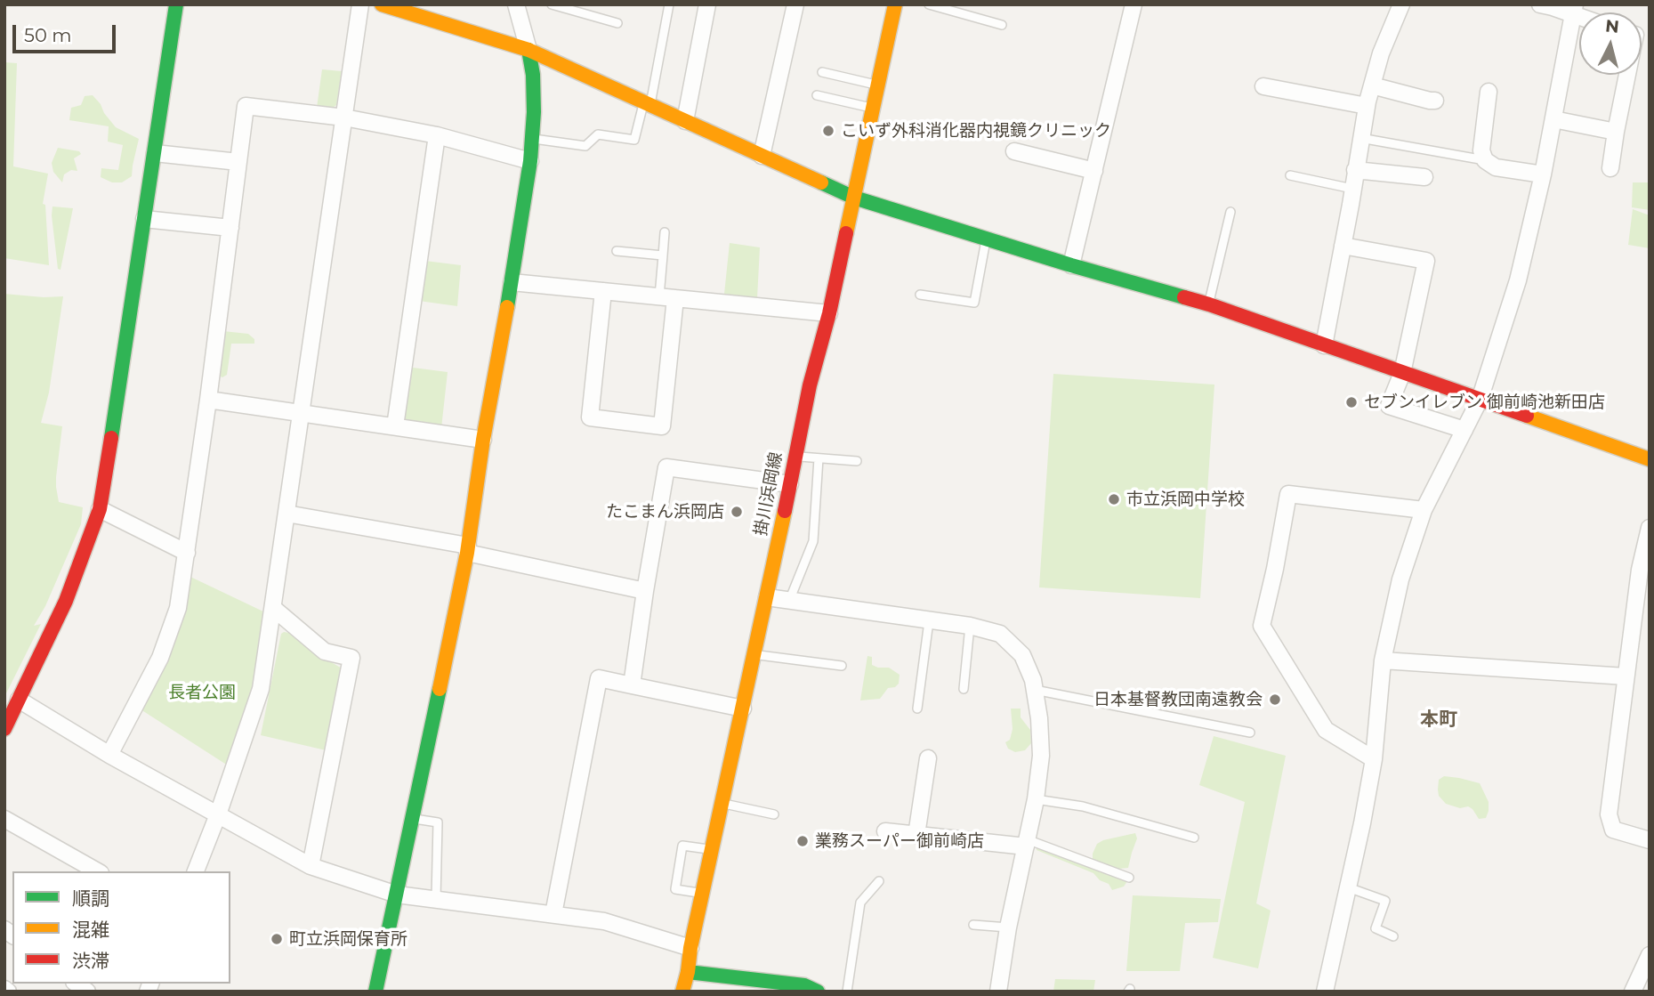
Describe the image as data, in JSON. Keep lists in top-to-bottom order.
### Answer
{
  "streets": {
    "street": ["掛川浜岡線"]
  },
  "districts": ["本町"],
  "parks": ["長者公園"],
  "places": [
    "こいず外科消化器内視鏡クリニック",
    "セブンイレブン 御前崎池新田店",
    "市立浜岡中学校",
    "たこまん浜岡店",
    "日本基督教団南遠教会",
    "業務スーパー御前崎店",
    "町立浜岡保育所"
  ],
  "legend": ["順調", "混雑", "渋滞"],
  "scale_bar": "50 m",
  "north": "top"
}
